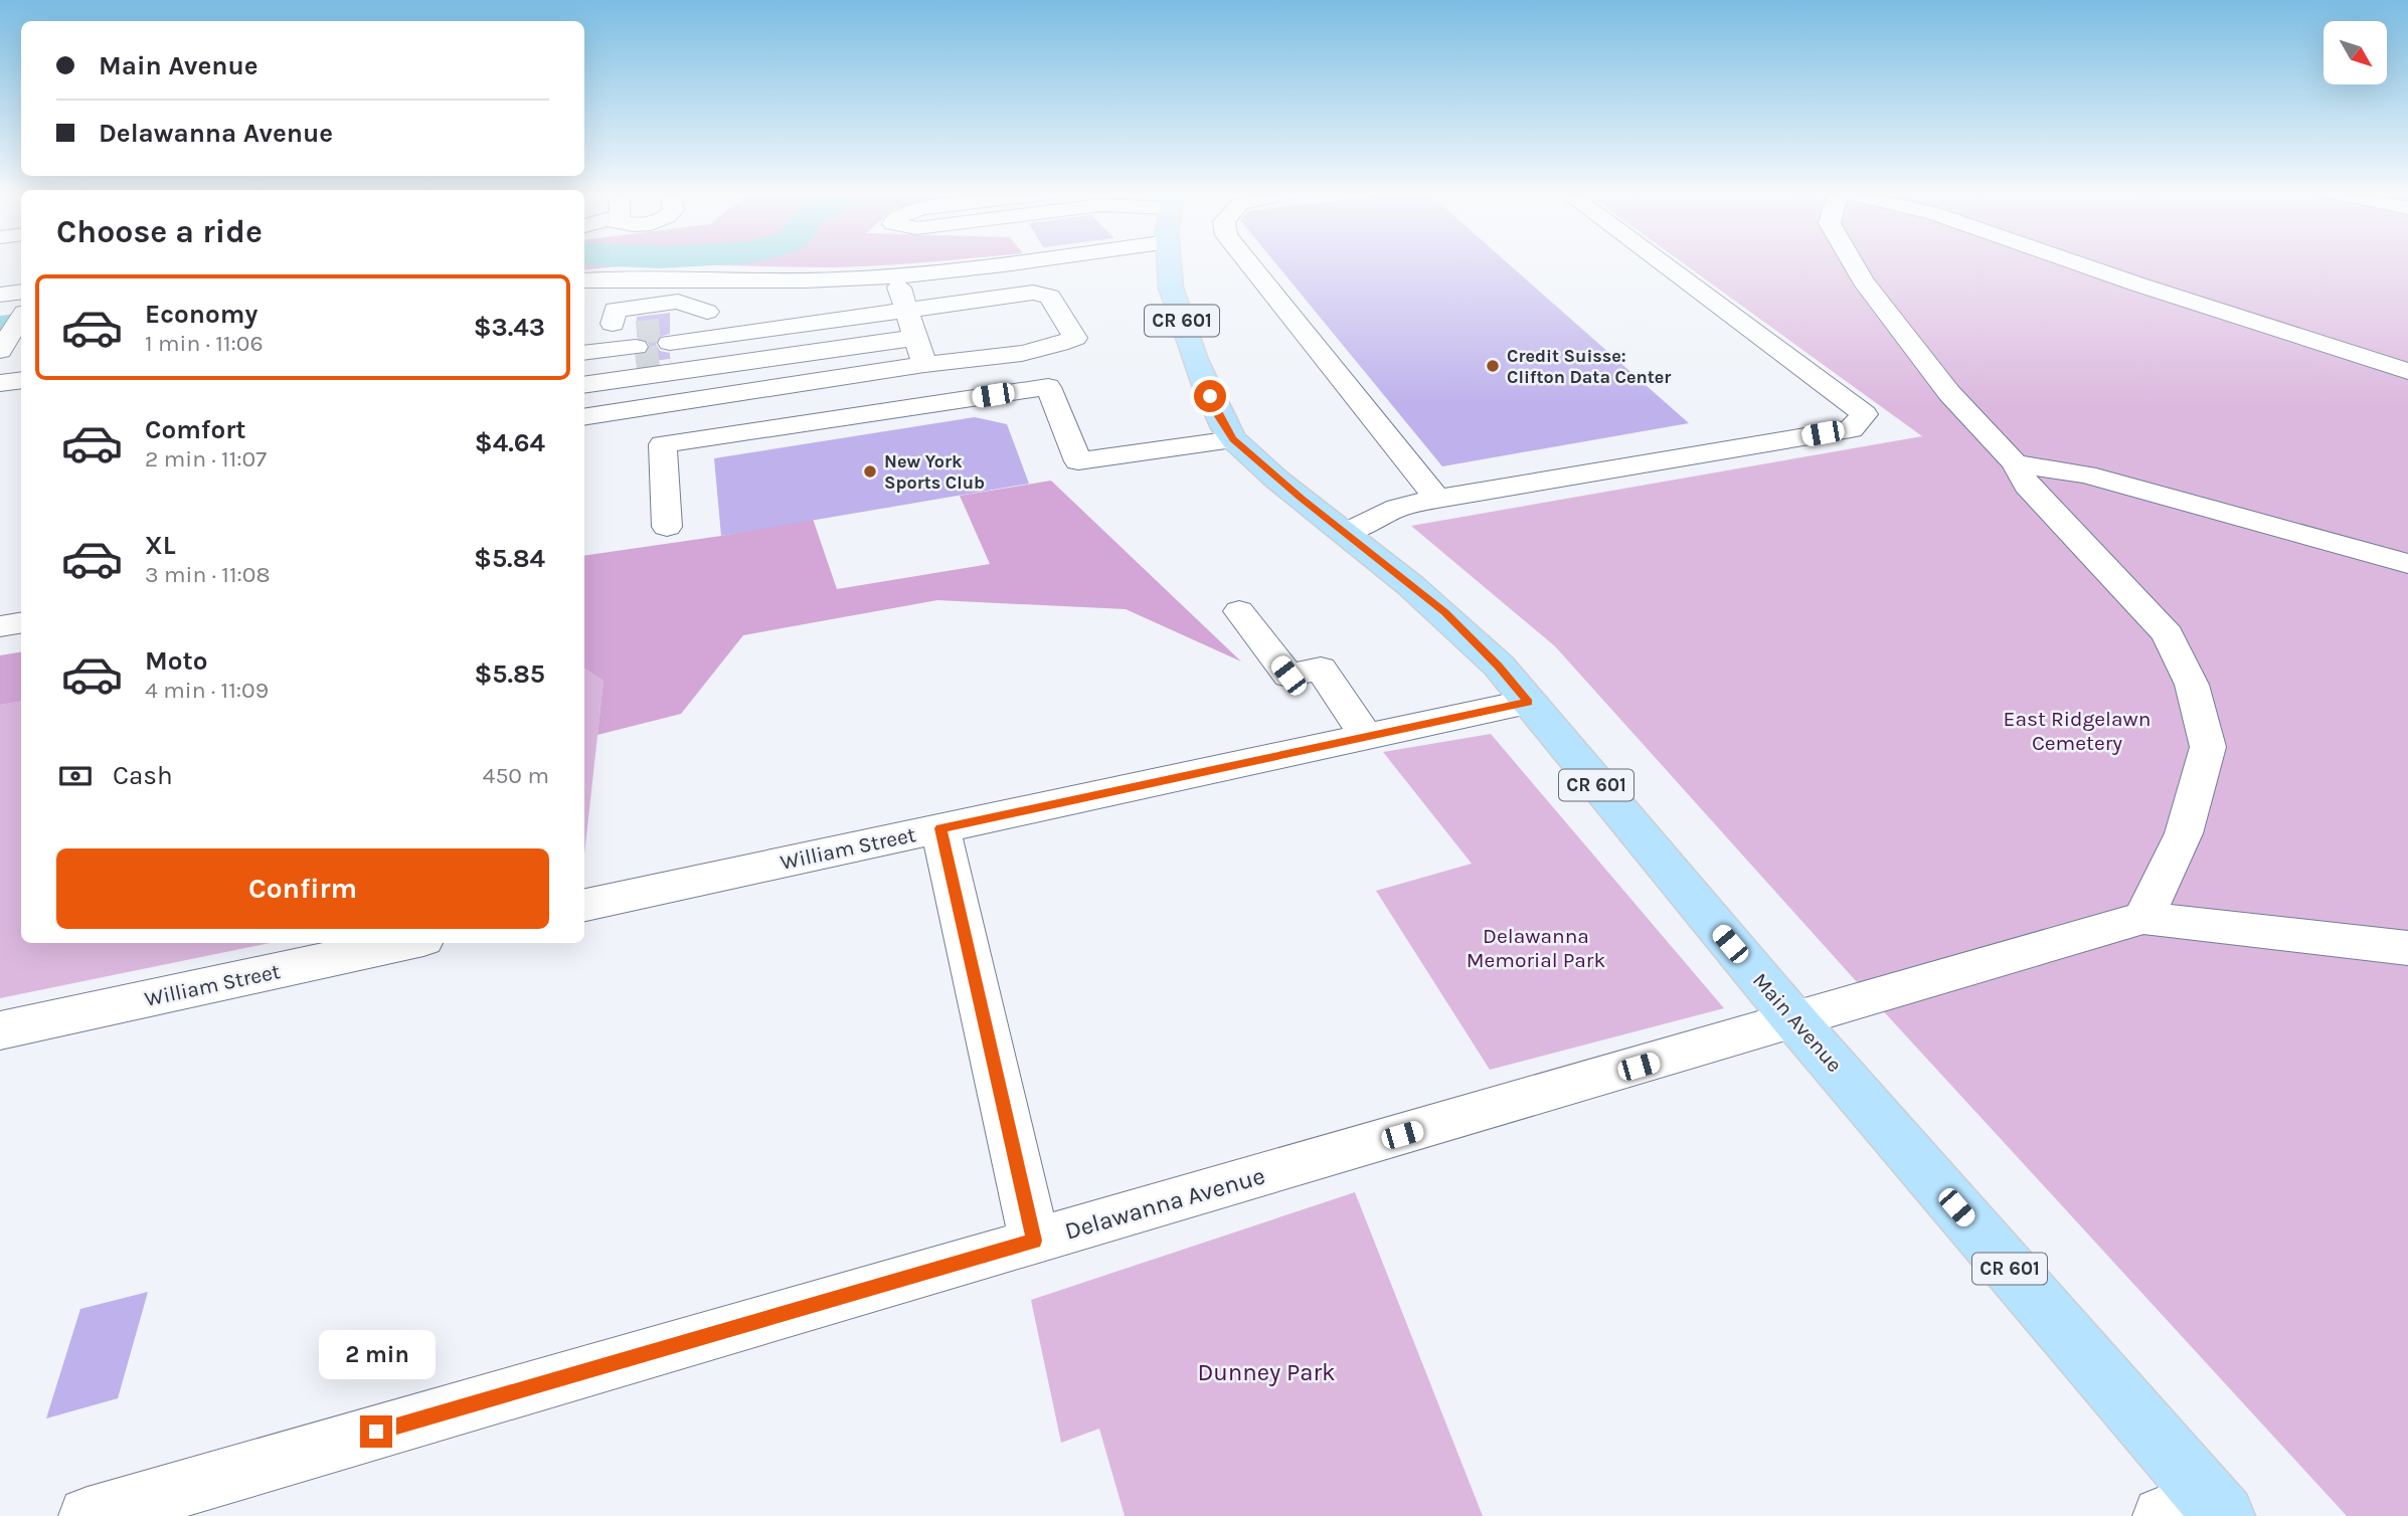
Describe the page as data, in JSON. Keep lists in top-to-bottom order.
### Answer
{
  "streets": {
    "main road": ["CR 601", "Main Avenue"],
    "street": ["William Street", "Delawanna Avenue"]
  },
  "crossings": [
    ["William Street", "Main Avenue"],
    ["Main Avenue", "Delawanna Avenue"]
  ],
  "parks": ["East Ridgelawn Cemetery", "Delawanna Memorial Park", "Dunney Park"],
  "places": ["Credit Suisse: Clifton Data Center", "New York Sports Club"],
  "north": "bottom right",
  "page": {
    "banner": ["Main Avenue", "Delawanna Avenue"],
    "heading": "Choose a ride",
    "list": [
      {
        "name": "Economy",
        "note": "1 min · 11:06",
        "value": "$3.43"
      },
      {
        "name": "Comfort",
        "note": "2 min · 11:07",
        "value": "$4.64"
      },
      {
        "name": "XL",
        "note": "3 min · 11:08",
        "value": "$5.84"
      },
      {
        "name": "Moto",
        "note": "4 min · 11:09",
        "value": "$5.85"
      }
    ],
    "pay": ["Cash", "450 m"],
    "buttons": "Confirm",
    "bubble": "2 min"
  }
}
